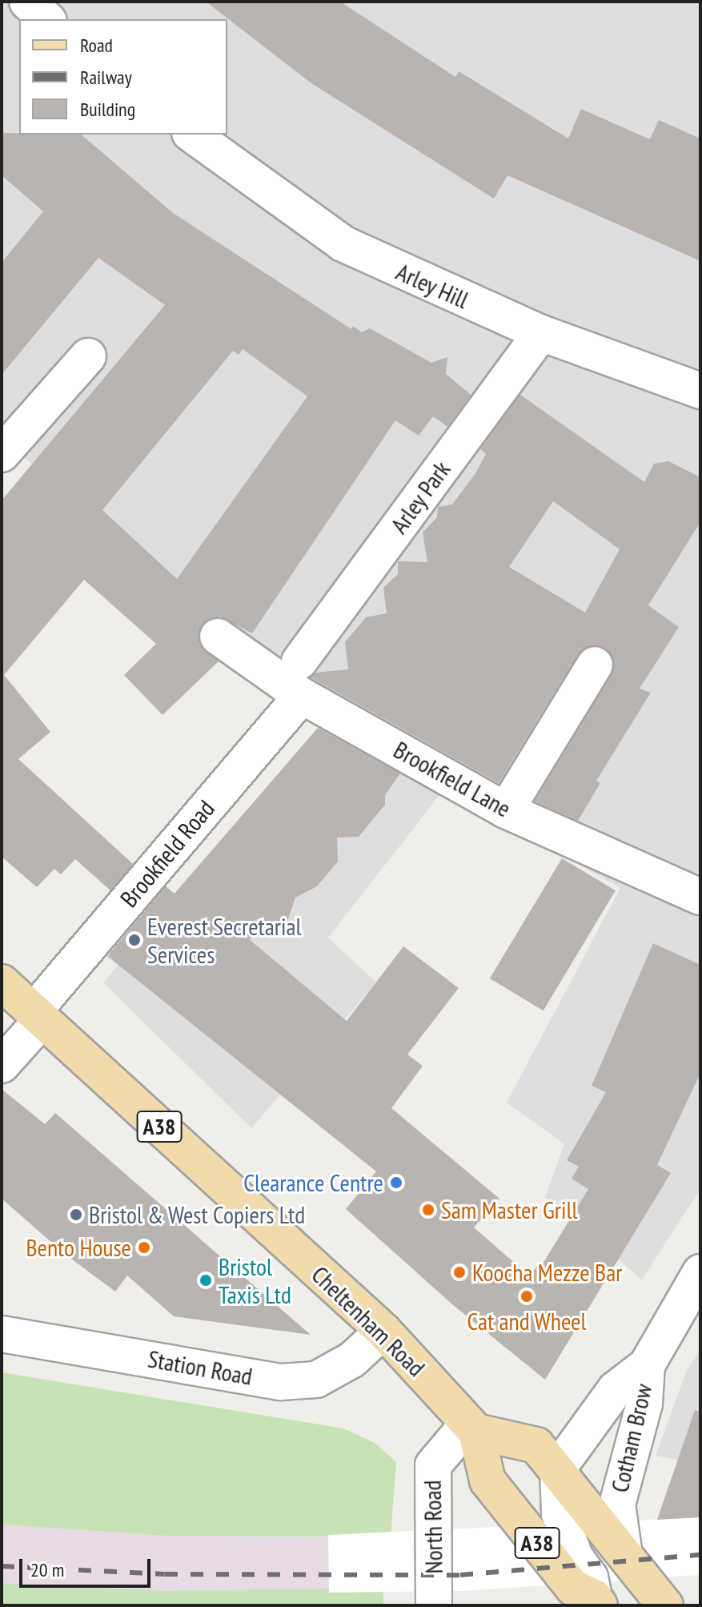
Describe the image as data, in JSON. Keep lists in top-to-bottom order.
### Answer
{
  "streets": {
    "main road": ["A38", "Cheltenham Road"],
    "street": [
      "Arley Hill",
      "Arley Park",
      "Brookfield Lane",
      "Brookfield Road",
      "Station Road",
      "Cotham Brow",
      "North Road"
    ]
  },
  "crossings": [
    ["Arley Hill", "Arley Park"],
    ["Brookfield Lane", "Brookfield Road"],
    ["Brookfield Road", "Cheltenham Road"],
    ["A38", "Cheltenham Road"],
    ["A38", "Cotham Brow"],
    ["A38", "North Road"],
    ["Cheltenham Road", "Station Road"],
    ["Cheltenham Road", "North Road"]
  ],
  "places": [
    "Everest Secretarial Services",
    "Clearance Centre",
    "Sam Master Grill",
    "Bristol & West Copiers Ltd",
    "Bento House",
    "Koocha Mezze Bar",
    "Bristol Taxis Ltd",
    "Cat and Wheel"
  ],
  "legend": ["Road", "Railway", "Building"],
  "scale_bar": "20 m"
}
